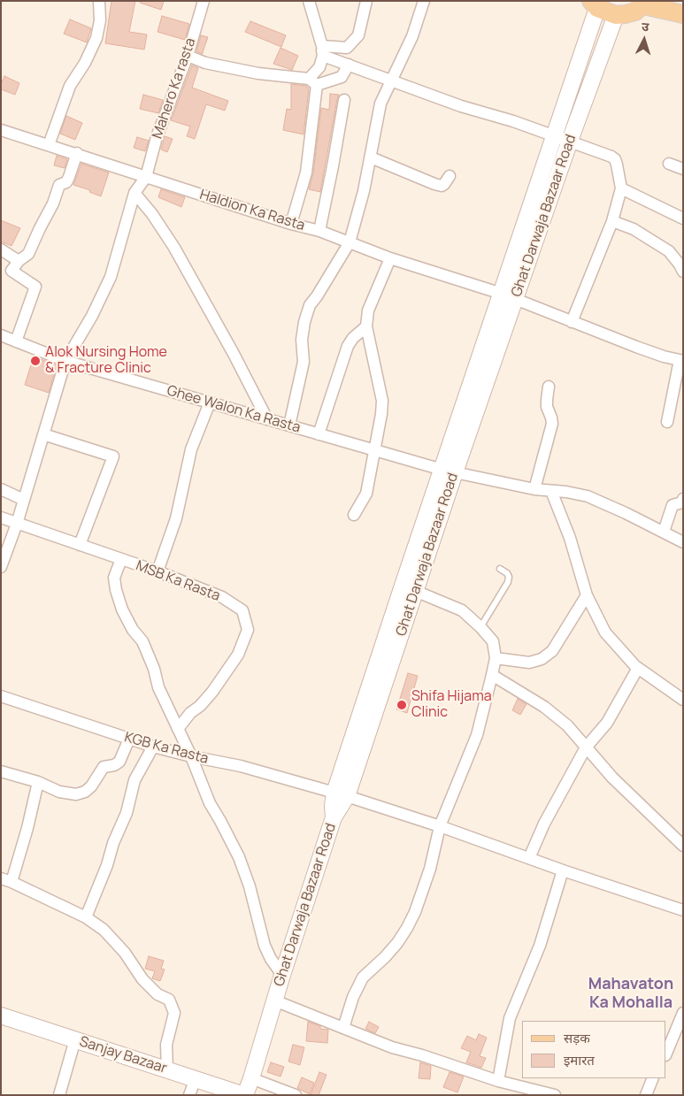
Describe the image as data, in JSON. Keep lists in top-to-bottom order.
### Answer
{
  "streets": {
    "street": [
      "Mahero Ka rasta",
      "Haldion Ka Rasta",
      "Ghat Darwaja Bazaar Road",
      "Ghee Walon Ka Rasta",
      "MSB Ka Rasta",
      "KGB Ka Rasta",
      "Sanjay Bazaar"
    ]
  },
  "crossings": [
    ["Mahero Ka rasta", "Haldion Ka Rasta"],
    ["Haldion Ka Rasta", "Ghat Darwaja Bazaar Road"],
    ["Ghat Darwaja Bazaar Road", "Ghee Walon Ka Rasta"],
    ["Ghat Darwaja Bazaar Road", "KGB Ka Rasta"],
    ["Ghat Darwaja Bazaar Road", "Sanjay Bazaar"]
  ],
  "districts": ["Mahavaton Ka Mohalla"],
  "places": ["Alok Nursing Home & Fracture Clinic", "Shifa Hijama Clinic"],
  "legend": ["सड़क", "इमारत"],
  "north": "top"
}
